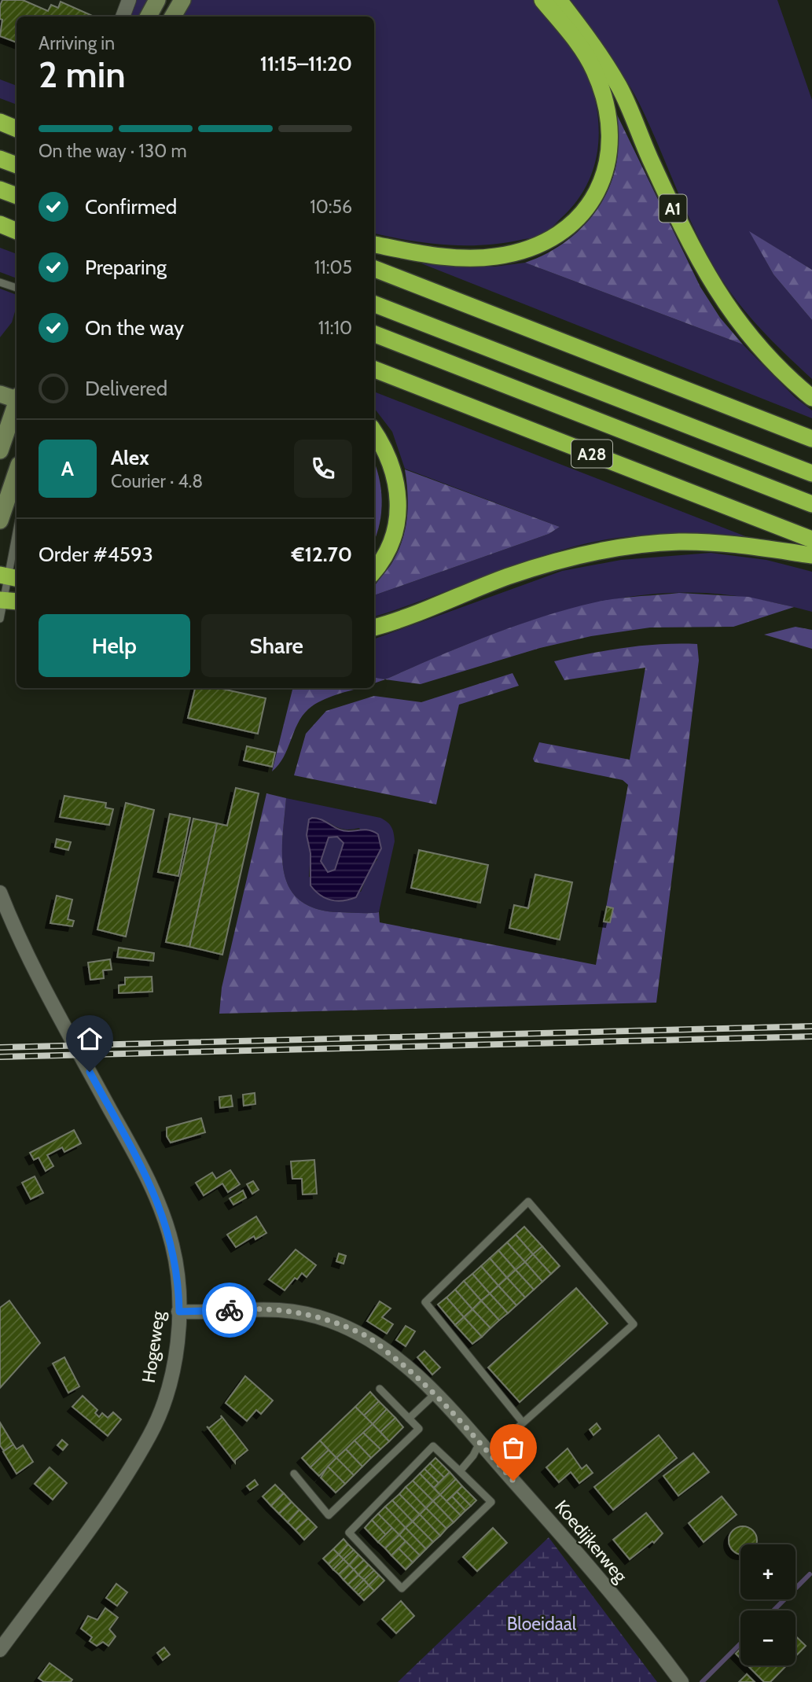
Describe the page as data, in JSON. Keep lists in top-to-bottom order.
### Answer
{
  "streets": {
    "highway": ["A1", "A28"],
    "street": ["Hogeweg", "Koedijkerweg"]
  },
  "crossings": [
    ["Hogeweg", "Koedijkerweg"]
  ],
  "parks": ["Bloeidaal"],
  "page": {
    "heading": ["2 min", "Arriving in", "11:15–11:20"],
    "panel": [
      "Alex",
      "Courier · 4.8",
      "Order #4593",
      "€12.70"
    ],
    "bar": "On the way · 130 m",
    "list": [
      ["Confirmed", "10:56"],
      ["Preparing", "11:05"],
      ["On the way", "11:10"],
      "Delivered"
    ],
    "round": "A",
    "buttons": ["Help", "Share"],
    "map_buttons": ["+", "−"]
  }
}
